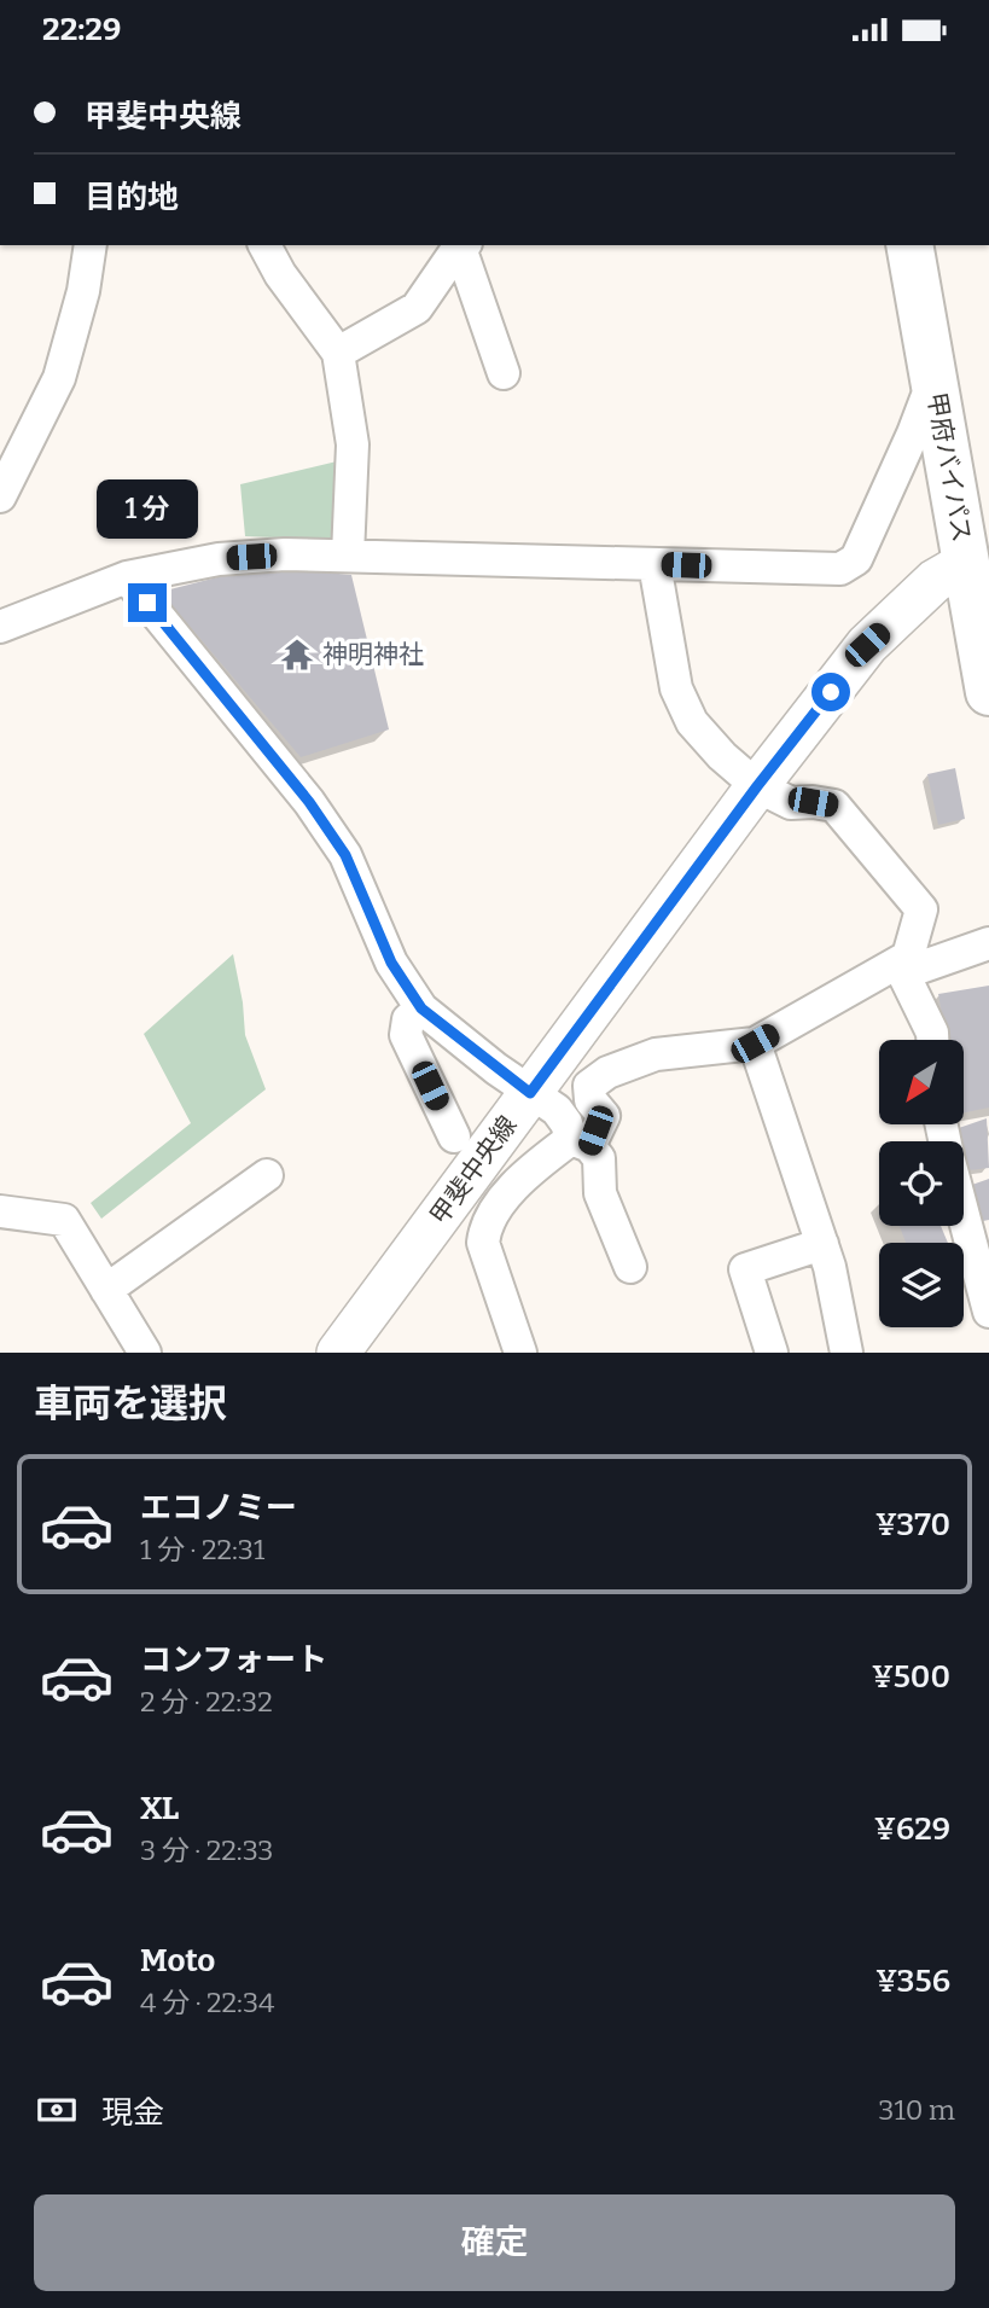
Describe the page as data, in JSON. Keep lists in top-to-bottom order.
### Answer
{
  "streets": {
    "highway": ["甲府バイパス"],
    "main road": ["甲斐中央線"]
  },
  "crossings": [
    ["甲府バイパス", "甲斐中央線"]
  ],
  "places": {
    "temple": ["神明神社"]
  },
  "north": "bottom left",
  "page": {
    "status": "22:29",
    "banner": ["甲斐中央線", "目的地"],
    "bubble": "1 分",
    "heading": "車両を選択",
    "list": [
      {
        "name": "エコノミー",
        "note": "1 分 · 22:31",
        "value": "¥370"
      },
      {
        "name": "コンフォート",
        "note": "2 分 · 22:32",
        "value": "¥500"
      },
      {
        "name": "XL",
        "note": "3 分 · 22:33",
        "value": "¥629"
      },
      {
        "name": "Moto",
        "note": "4 分 · 22:34",
        "value": "¥356"
      }
    ],
    "pay": ["現金", "310 m"],
    "buttons": "確定"
  }
}
